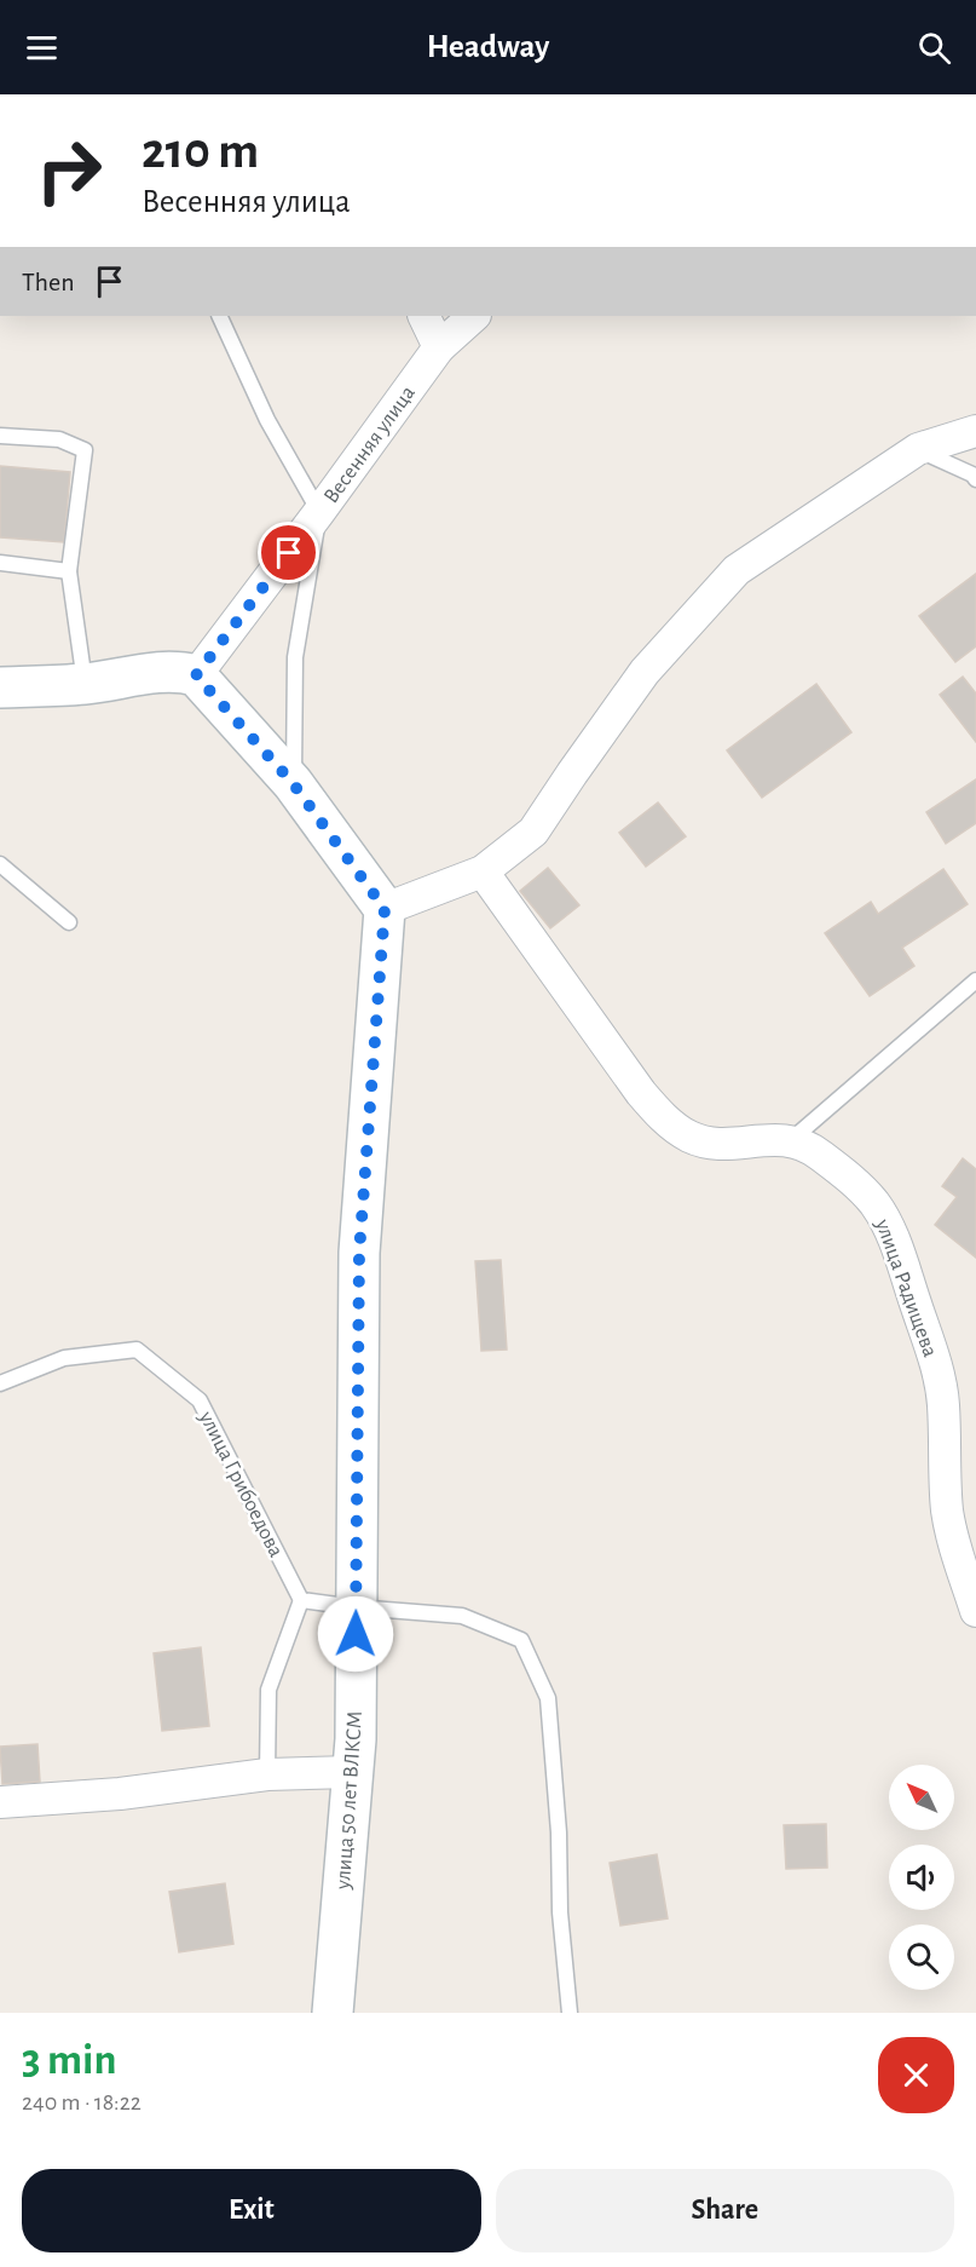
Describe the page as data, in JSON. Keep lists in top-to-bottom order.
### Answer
{
  "streets": {
    "street": ["Весенняя улица", "улица Радищева", "улица 50 лет ВЛКСМ"],
    "lane": ["улица Грибоедова"]
  },
  "north": "top left",
  "page": {
    "header": "Headway",
    "turn": ["210 m", "Весенняя улица"],
    "then": "Then",
    "heading": ["3 min", "240 m · 18:22"],
    "buttons": ["Exit", "Share"]
  }
}
